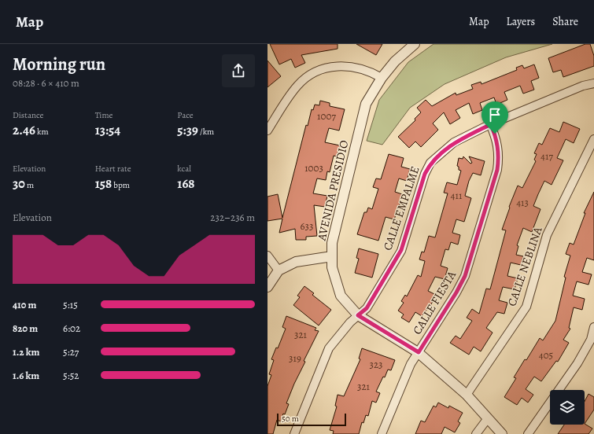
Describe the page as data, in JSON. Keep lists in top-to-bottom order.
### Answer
{
  "streets": {
    "street": [
      "AVENIDA PRESIDIO",
      "CALLE EMPALME",
      "CALLE NEBLINA",
      "CALLE FIESTA"
    ]
  },
  "crossings": [
    ["AVENIDA PRESIDIO", "CALLE EMPALME"],
    ["AVENIDA PRESIDIO", "CALLE NEBLINA"],
    ["AVENIDA PRESIDIO", "CALLE FIESTA"],
    ["CALLE EMPALME", "CALLE FIESTA"]
  ],
  "house_numbers": [
    "1007",
    "417",
    "1003",
    "411",
    "413",
    "633",
    "321",
    "405",
    "319",
    "323",
    "321"
  ],
  "scale_bar": "50 m",
  "page": {
    "header": "Map",
    "nav": ["Map", "Layers", "Share"],
    "heading": ["Morning run", "08:28 · 6 × 410 m"],
    "stats": [
      ["Distance", "2.46 km"],
      ["Time", "13:54"],
      ["Pace", "5:39 /km"],
      ["Elevation", "30 m"],
      ["Heart rate", "158 bpm"],
      ["kcal", "168"]
    ],
    "chart": ["Elevation", "232–236 m"],
    "list": [
      {
        "name": "410 m",
        "note": "5:15"
      },
      {
        "name": "820 m",
        "note": "6:02"
      },
      {
        "name": "1.2 km",
        "note": "5:27"
      },
      {
        "name": "1.6 km",
        "note": "5:52"
      }
    ],
    "scale": "50 m"
  }
}
